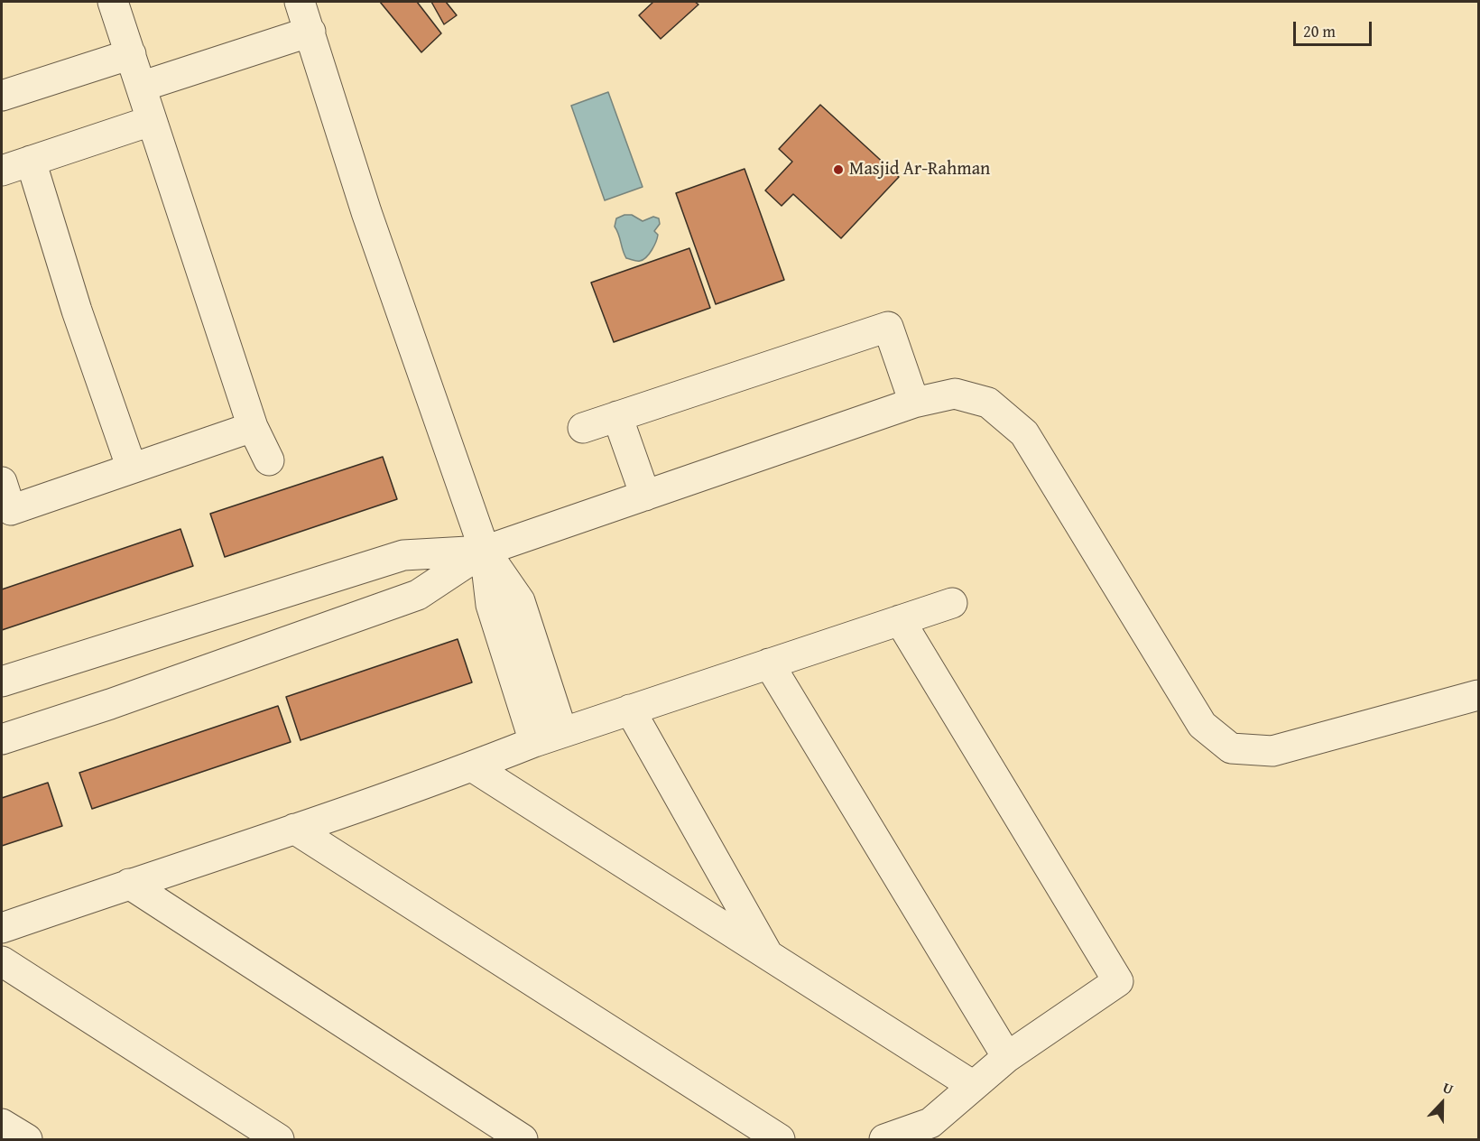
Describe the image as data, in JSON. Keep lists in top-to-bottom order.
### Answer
{
  "places": ["Masjid Ar-Rahman"],
  "scale_bar": "20 m",
  "north": "top"
}
